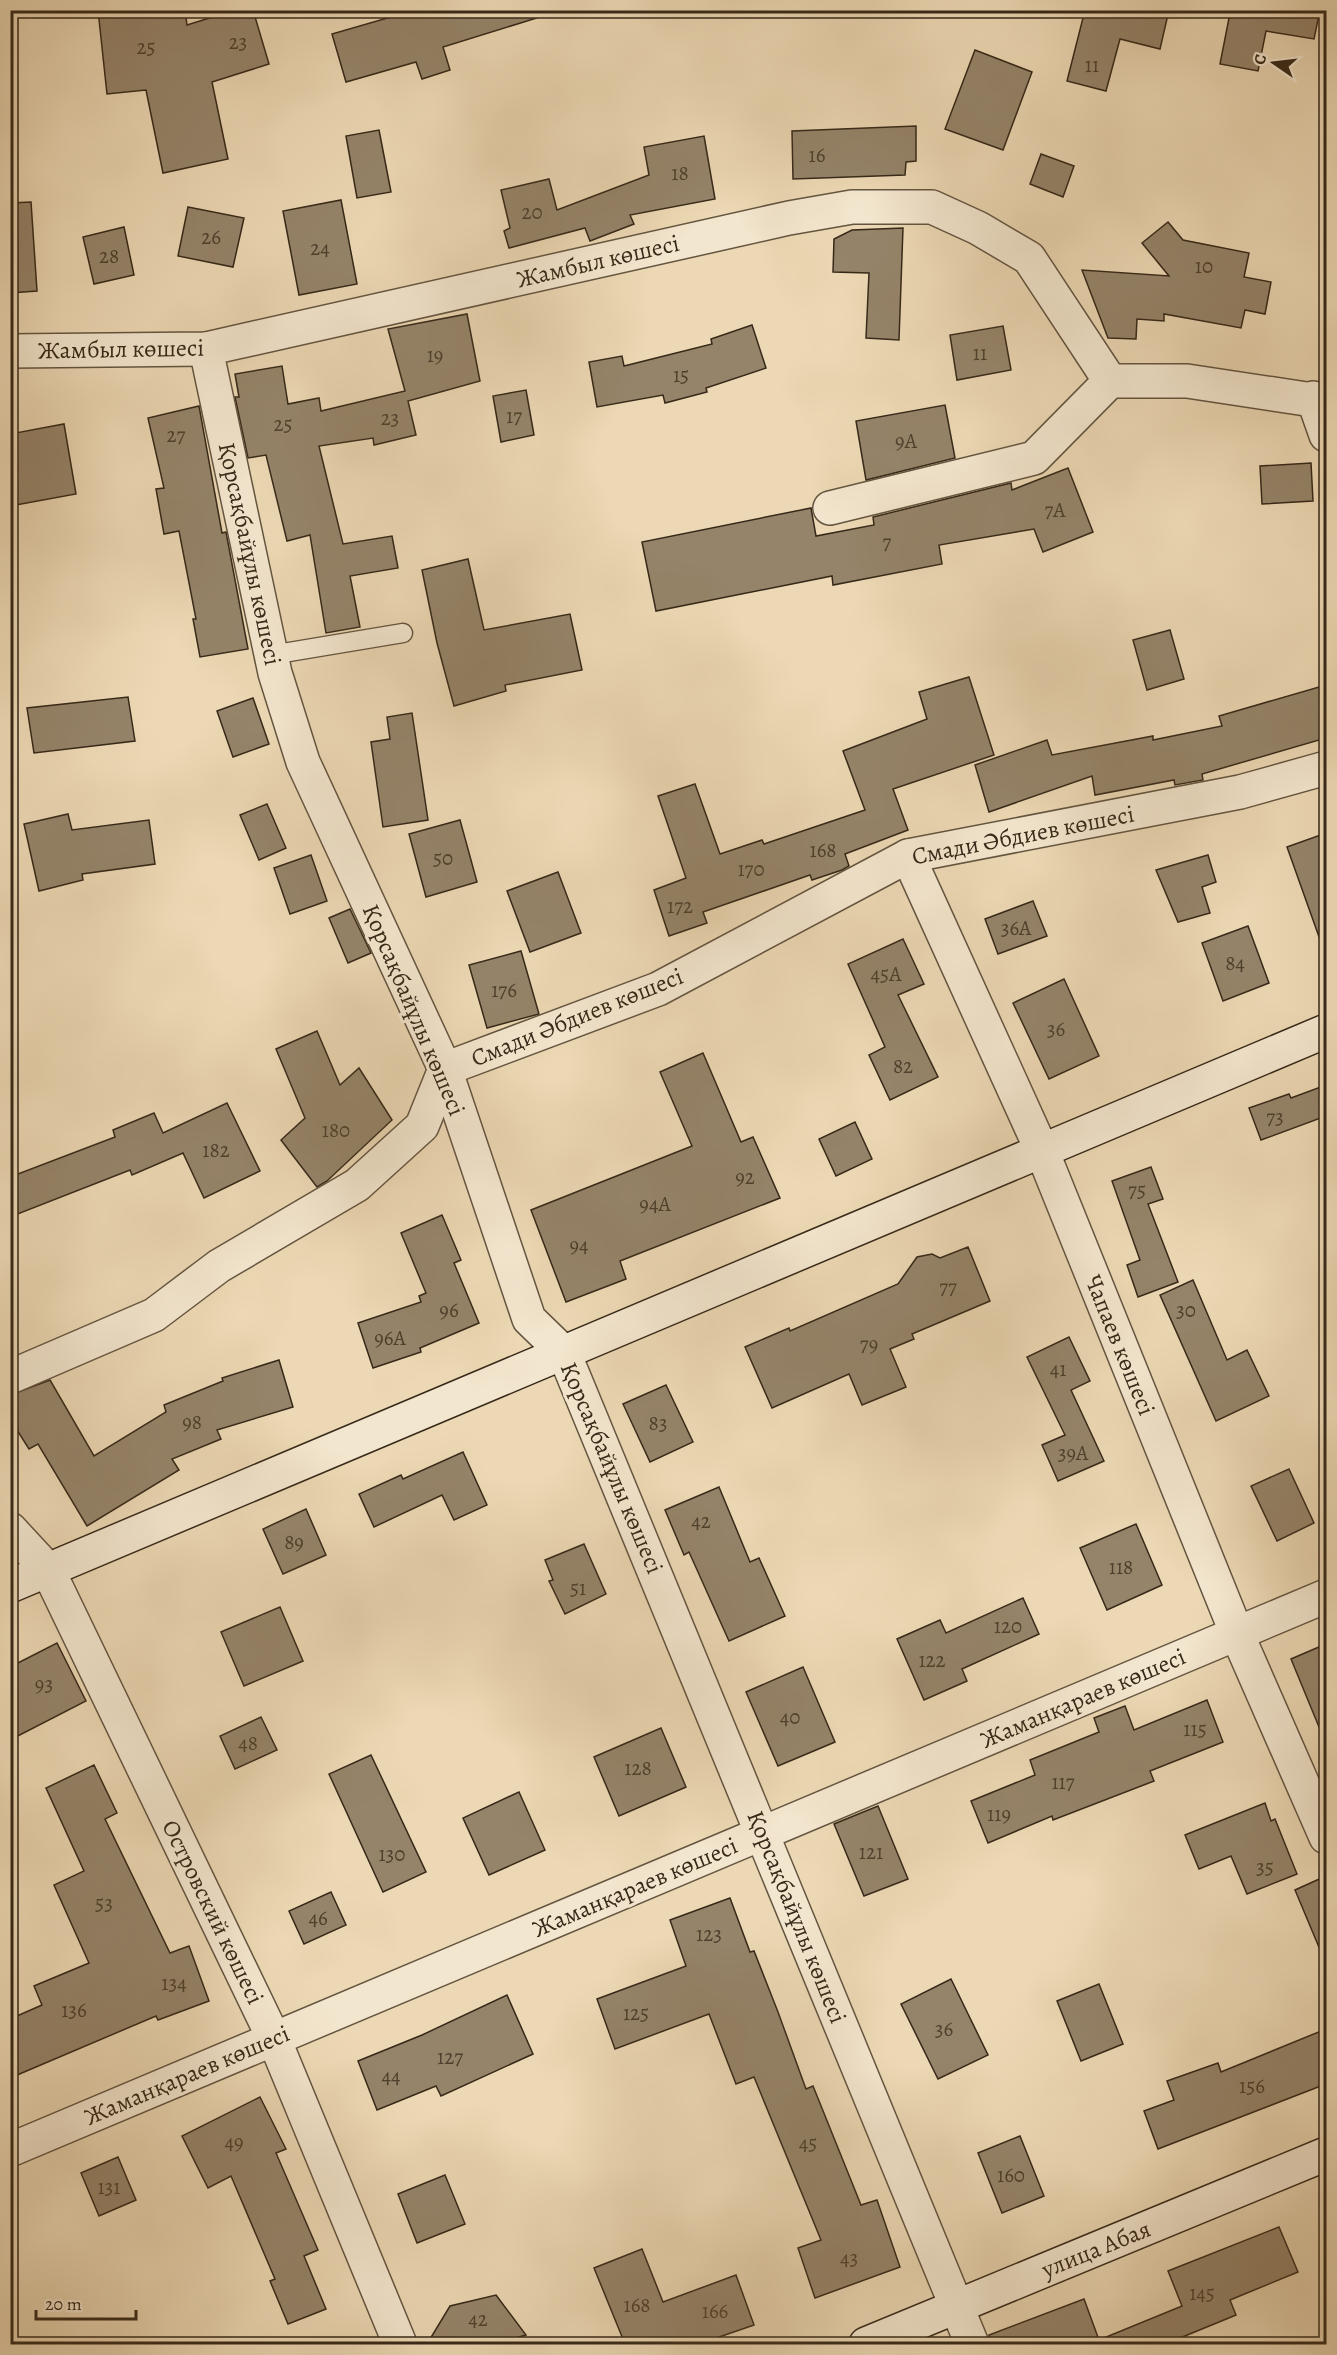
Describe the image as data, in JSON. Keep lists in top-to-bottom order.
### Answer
{
  "streets": {
    "street": [
      "Жамбыл көшесі",
      "Қорсақбайұлы көшесі",
      "Смади Әбдиев көшесі",
      "Чапаев көшесі",
      "Жаманқараев көшесі",
      "Островский көшесі",
      "улица Абая"
    ]
  },
  "crossings": [
    ["Жамбыл көшесі", "Қорсақбайұлы көшесі"],
    ["Қорсақбайұлы көшесі", "Смади Әбдиев көшесі"],
    ["Қорсақбайұлы көшесі", "Жаманқараев көшесі"],
    ["Қорсақбайұлы көшесі", "улица Абая"],
    ["Смади Әбдиев көшесі", "Чапаев көшесі"],
    ["Чапаев көшесі", "Жаманқараев көшесі"],
    ["Жаманқараев көшесі", "Островский көшесі"]
  ],
  "house_numbers": [
    "23",
    "25",
    "11",
    "16",
    "18",
    "20",
    "26",
    "24",
    "28",
    "10",
    "11",
    "19",
    "15",
    "17",
    "23",
    "25",
    "27",
    "9А",
    "7А",
    "7",
    "168",
    "50",
    "170",
    "172",
    "36А",
    "84",
    "45А",
    "176",
    "36",
    "82",
    "73",
    "180",
    "182",
    "92",
    "75",
    "94А",
    "94",
    "77",
    "96",
    "30",
    "96А",
    "79",
    "41",
    "98",
    "83",
    "39А",
    "42",
    "89",
    "118",
    "51",
    "120",
    "122",
    "93",
    "40",
    "115",
    "48",
    "128",
    "117",
    "119",
    "121",
    "130",
    "35",
    "53",
    "46",
    "123",
    "134",
    "136",
    "125",
    "36",
    "127",
    "44",
    "156",
    "49",
    "45",
    "160",
    "131",
    "43",
    "145",
    "168",
    "166",
    "42"
  ],
  "scale_bar": "20 m",
  "north": "left"
}
